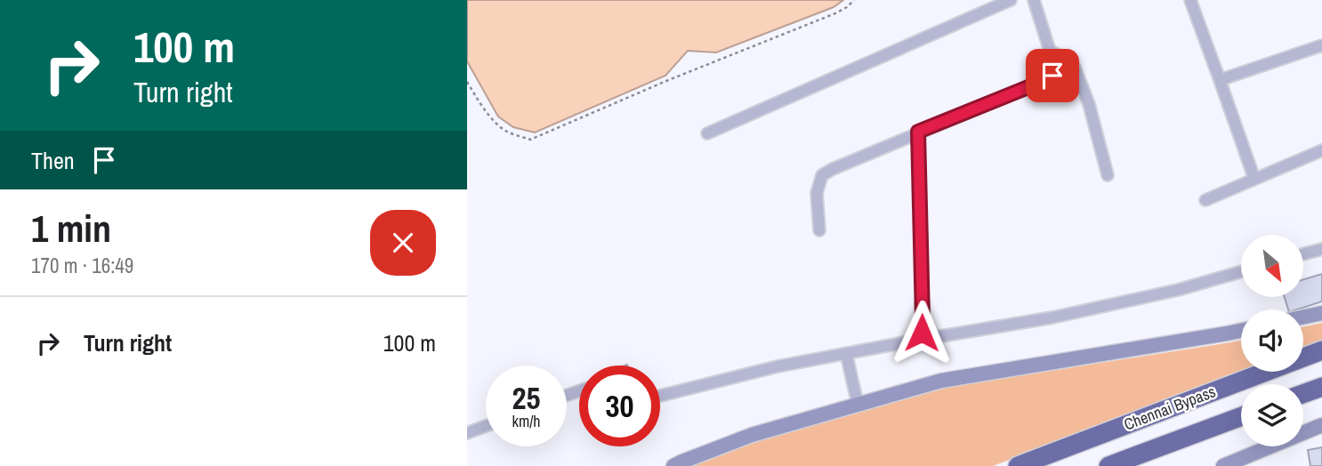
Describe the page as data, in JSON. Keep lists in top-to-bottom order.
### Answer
{
  "streets": {
    "highway": ["Chennai Bypass"]
  },
  "north": "bottom right",
  "page": {
    "turn": ["100 m", "Turn right"],
    "then": "Then",
    "heading": ["1 min", "170 m · 16:49"],
    "list": [
      {
        "name": "Turn right",
        "value": "100 m"
      }
    ],
    "speed": "25 km/h",
    "limit": "30"
  }
}
